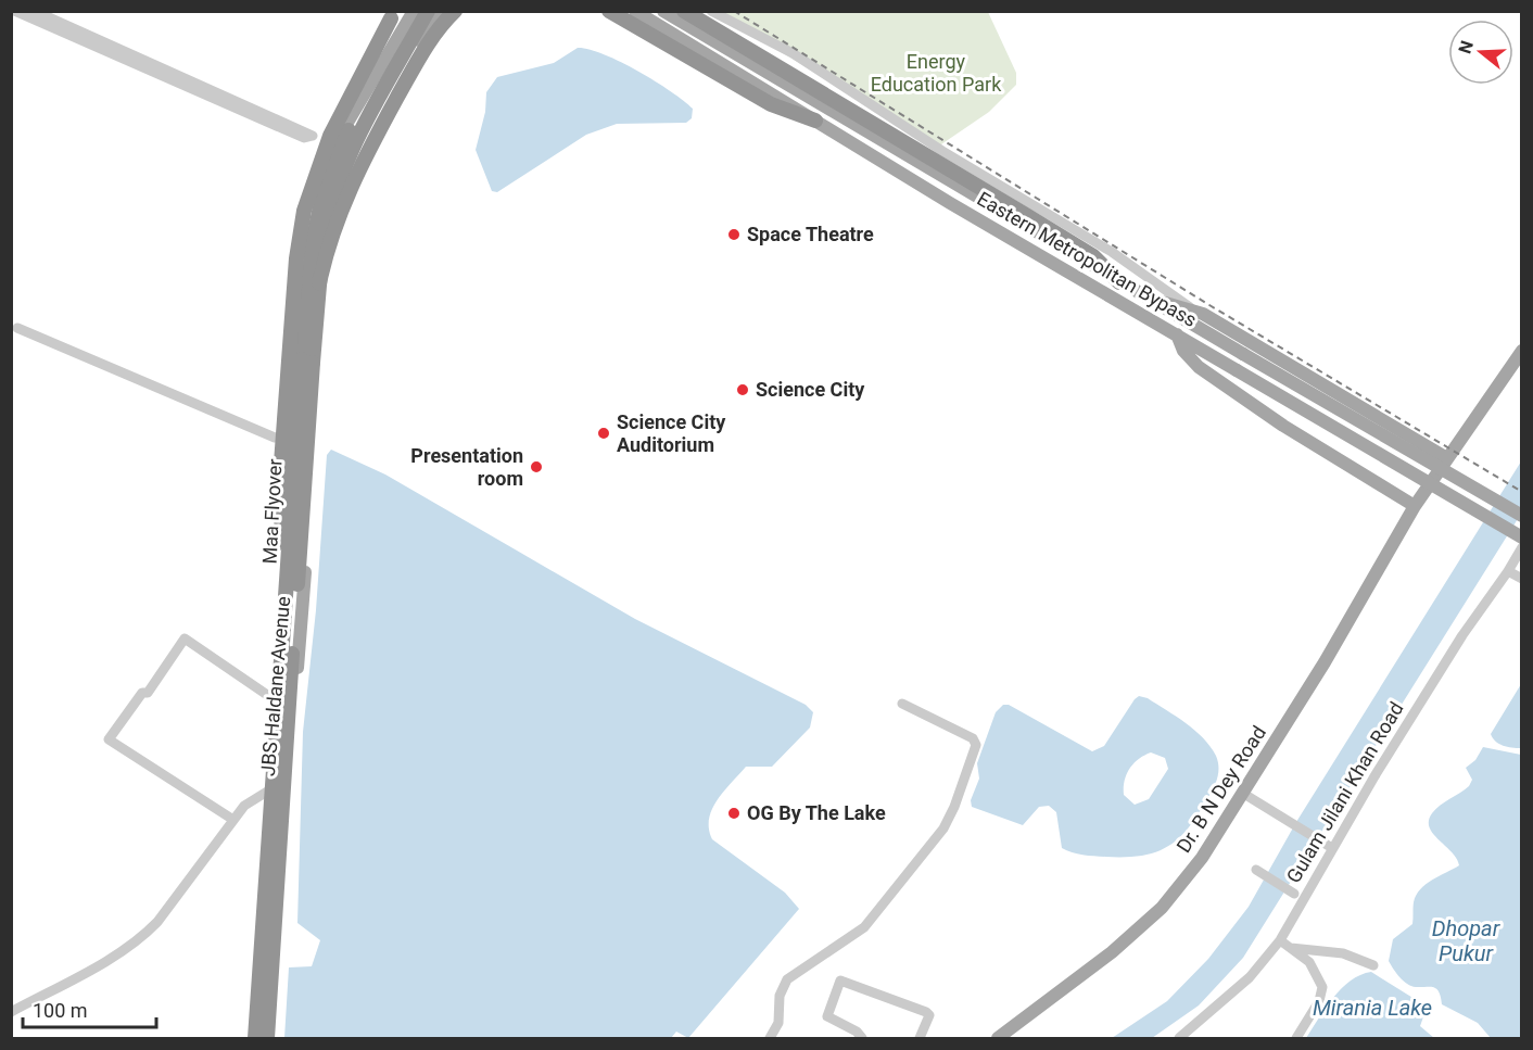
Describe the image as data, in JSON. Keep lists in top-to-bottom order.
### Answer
{
  "streets": {
    "highway": ["Maa Flyover"],
    "main road": ["Eastern Metropolitan Bypass", "JBS Haldane Avenue", "Dr. B N Dey Road"],
    "street": ["Gulam Jilani Khan Road"]
  },
  "crossings": [
    ["Maa Flyover", "JBS Haldane Avenue"]
  ],
  "water": ["Dhopar Pukur", "Mirania Lake"],
  "parks": ["Energy Education Park"],
  "places": [
    "Space Theatre",
    "Science City",
    "Science City Auditorium",
    "Presentation room",
    "OG By The Lake"
  ],
  "scale_bar": "100 m",
  "north": "left"
}
